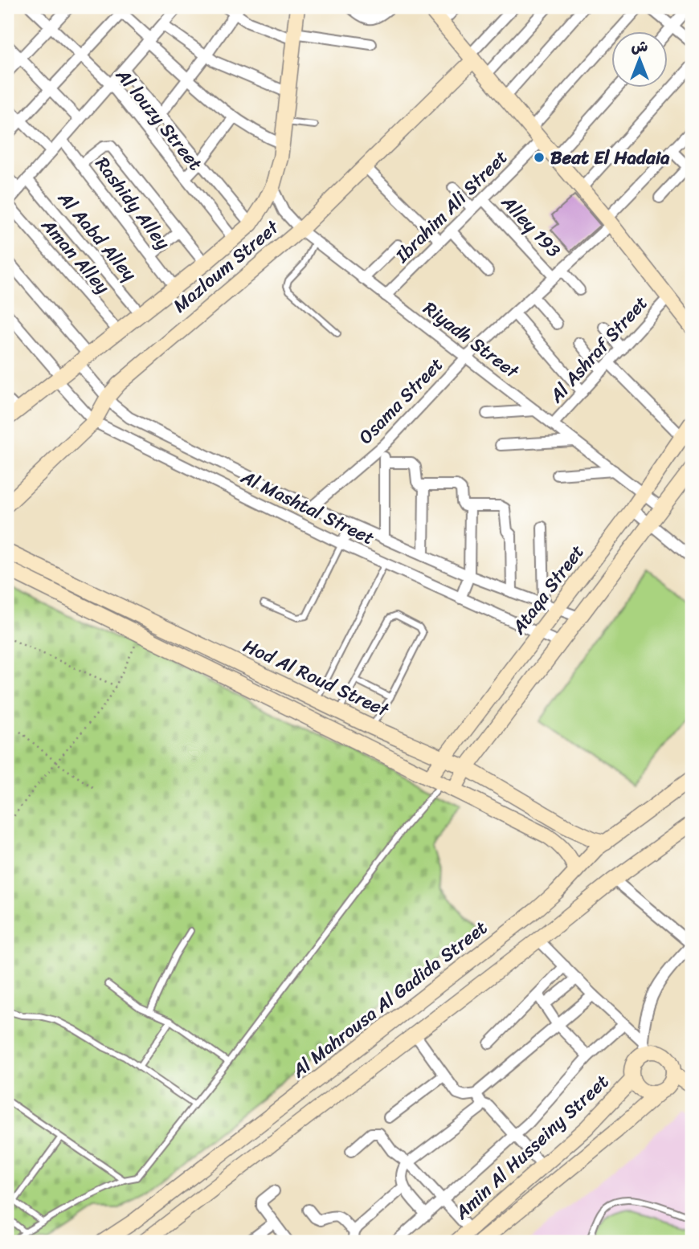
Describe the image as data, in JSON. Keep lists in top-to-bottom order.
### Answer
{
  "streets": {
    "street": [
      "Al louzy Street",
      "Rashidy Alley",
      "Ibrahim Ali Street",
      "Alley 193",
      "Al Aabd Alley",
      "Aman Alley",
      "Mazloum Street",
      "Riyadh Street",
      "Al Ashraf Street",
      "Osama Street",
      "Al Mashtal Street",
      "Ataqa Street",
      "Hod Al Roud Street",
      "Al Mahrousa Al Gadida Street",
      "Amin Al Husseiny Street"
    ]
  },
  "crossings": [
    ["Al louzy Street", "Mazloum Street"],
    ["Rashidy Alley", "Mazloum Street"],
    ["Ibrahim Ali Street", "Alley 193"],
    ["Ibrahim Ali Street", "Riyadh Street"],
    ["Alley 193", "Osama Street"],
    ["Al Aabd Alley", "Mazloum Street"],
    ["Aman Alley", "Mazloum Street"],
    ["Mazloum Street", "Riyadh Street"],
    ["Mazloum Street", "Al Mashtal Street"],
    ["Riyadh Street", "Al Ashraf Street"],
    ["Riyadh Street", "Osama Street"],
    ["Riyadh Street", "Ataqa Street"],
    ["Osama Street", "Al Mashtal Street"],
    ["Al Mashtal Street", "Ataqa Street"],
    ["Ataqa Street", "Hod Al Roud Street"],
    ["Hod Al Roud Street", "Al Mahrousa Al Gadida Street"]
  ],
  "places": ["Beat El Hadaia"],
  "north": "top"
}
